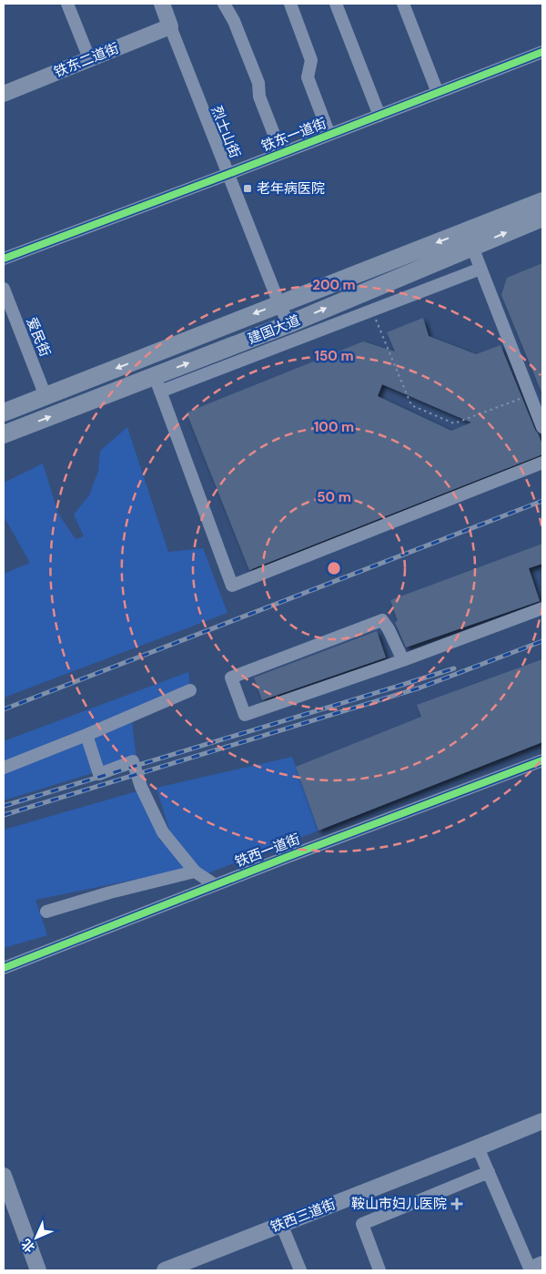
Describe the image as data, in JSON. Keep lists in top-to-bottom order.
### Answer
{
  "streets": {
    "highway": ["建国大道"],
    "main road": ["铁东二道街", "烈士山街", "铁西三道街"],
    "street": ["铁东一道街", "爱民街", "铁西一道街"]
  },
  "crossings": [
    ["铁东二道街", "烈士山街"],
    ["烈士山街", "铁东一道街"],
    ["烈士山街", "建国大道"],
    ["建国大道", "爱民街"]
  ],
  "places": {
    "transit": ["老年病医院"],
    "health": ["鞍山市妇儿医院"]
  },
  "north": "bottom left",
  "rings": [
    "200 m",
    "150 m",
    "100 m",
    "50 m"
  ]
}
